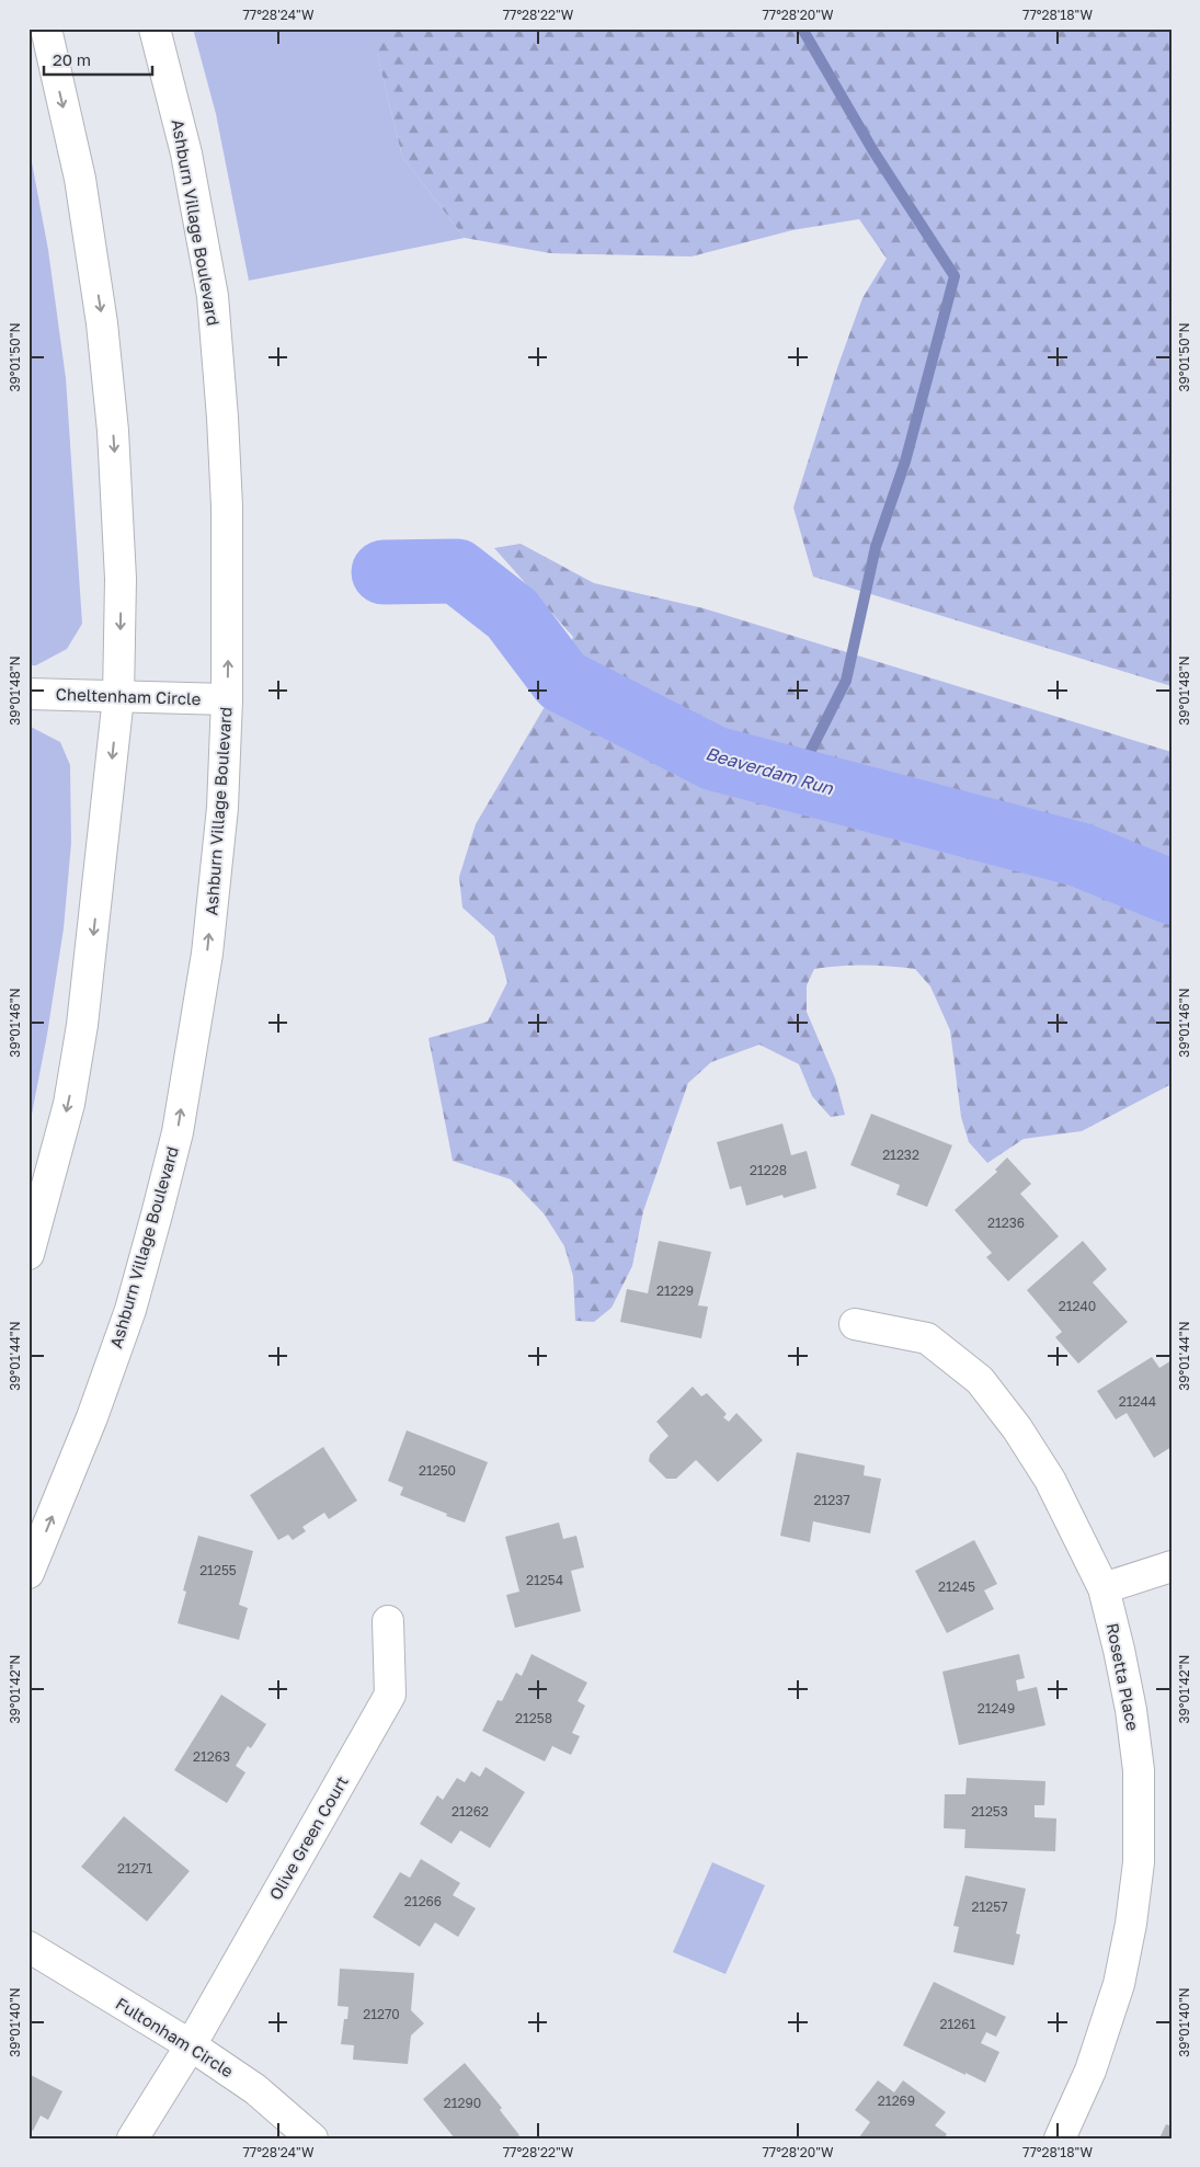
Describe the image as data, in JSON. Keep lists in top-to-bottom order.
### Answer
{
  "streets": {
    "main road": [
      "Ashburn Village Boulevard",
      "Cheltenham Circle",
      "Rosetta Place",
      "Olive Green Court",
      "Fultonham Circle"
    ]
  },
  "crossings": [
    ["Ashburn Village Boulevard", "Cheltenham Circle"],
    ["Olive Green Court", "Fultonham Circle"]
  ],
  "water": ["Beaverdam Run"],
  "house_numbers": [
    "21232",
    "21228",
    "21236",
    "21229",
    "21240",
    "21244",
    "21250",
    "21237",
    "21255",
    "21254",
    "21245",
    "21249",
    "21258",
    "21263",
    "21262",
    "21253",
    "21271",
    "21266",
    "21257",
    "21270",
    "21261",
    "21269",
    "21290"
  ],
  "scale_bar": "20 m",
  "coordinates": [
    "77°28'24\"W",
    "77°28'22\"W",
    "77°28'20\"W",
    "77°28'18\"W",
    "39°01'50\"N",
    "39°01'48\"N",
    "39°01'46\"N",
    "39°01'44\"N",
    "39°01'42\"N",
    "39°01'40\"N"
  ]
}
